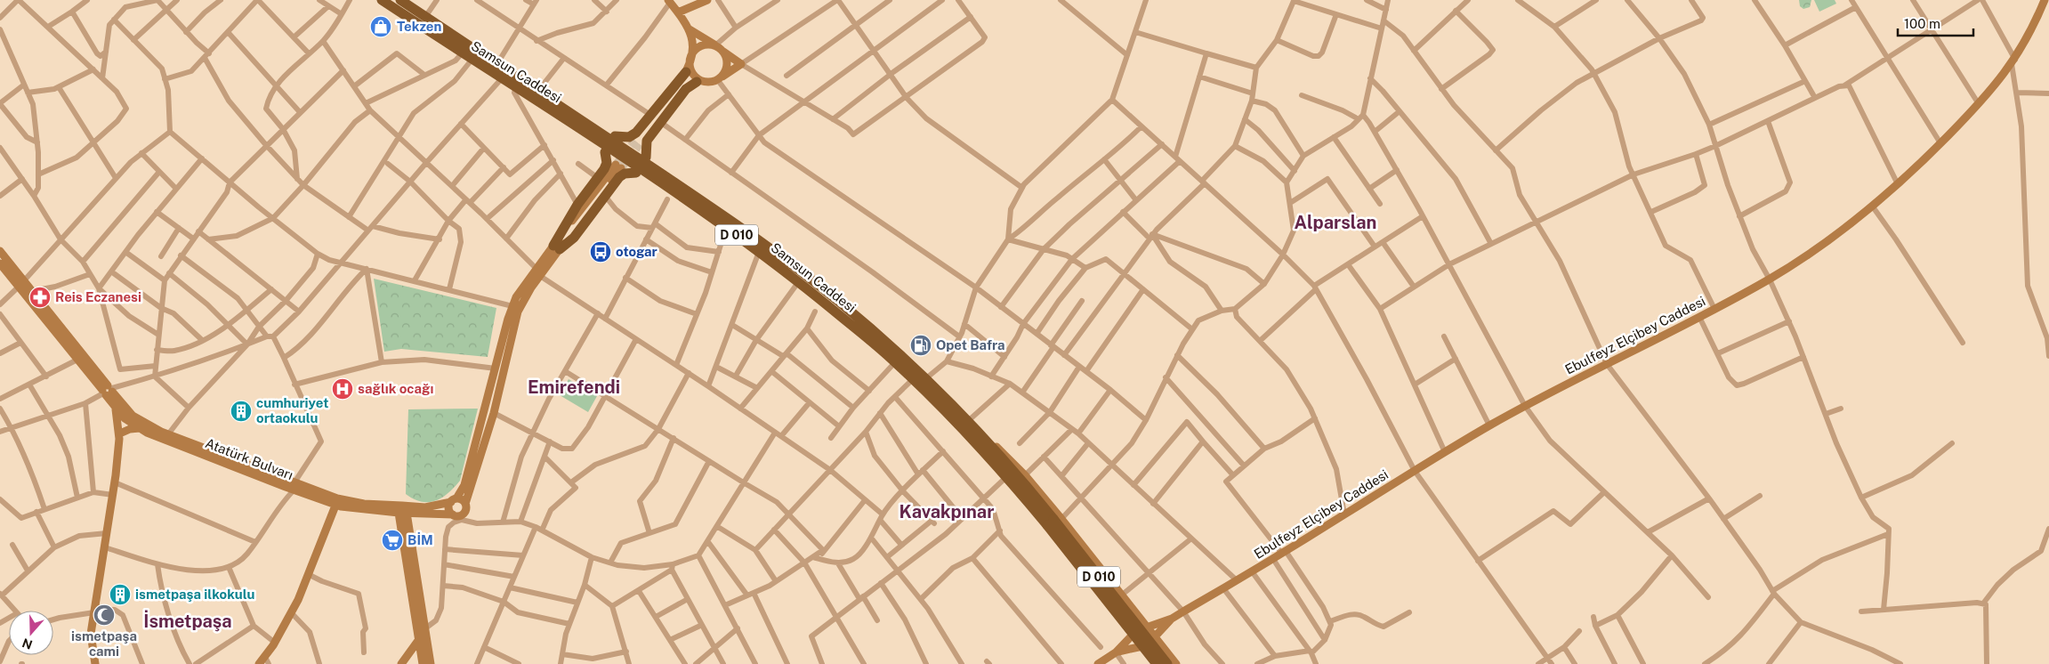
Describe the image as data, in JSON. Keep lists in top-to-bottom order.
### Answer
{
  "streets": {
    "highway": ["Samsun Caddesi", "D 010"],
    "main road": ["Ebulfeyz Elçibey Caddesi", "Atatürk Bulvarı"]
  },
  "crossings": [
    ["Samsun Caddesi", "D 010"],
    ["Samsun Caddesi", "Ebulfeyz Elçibey Caddesi"],
    ["D 010", "Ebulfeyz Elçibey Caddesi"]
  ],
  "districts": [
    "Alparslan",
    "Emirefendi",
    "Kavakpınar",
    "İsmetpaşa"
  ],
  "places": {
    "shop": ["Tekzen"],
    "bus stop": ["otogar"],
    "pharmacy": ["Reis Eczanesi"],
    "fuel station": ["Opet Bafra"],
    "hospital": ["sağlık ocağı"],
    "building": ["cumhuriyet ortaokulu", "ismetpaşa ilkokulu"],
    "supermarket": ["BİM"],
    "mosque": ["ismetpaşa cami"]
  },
  "scale_bar": "100 m",
  "north": "bottom"
}
